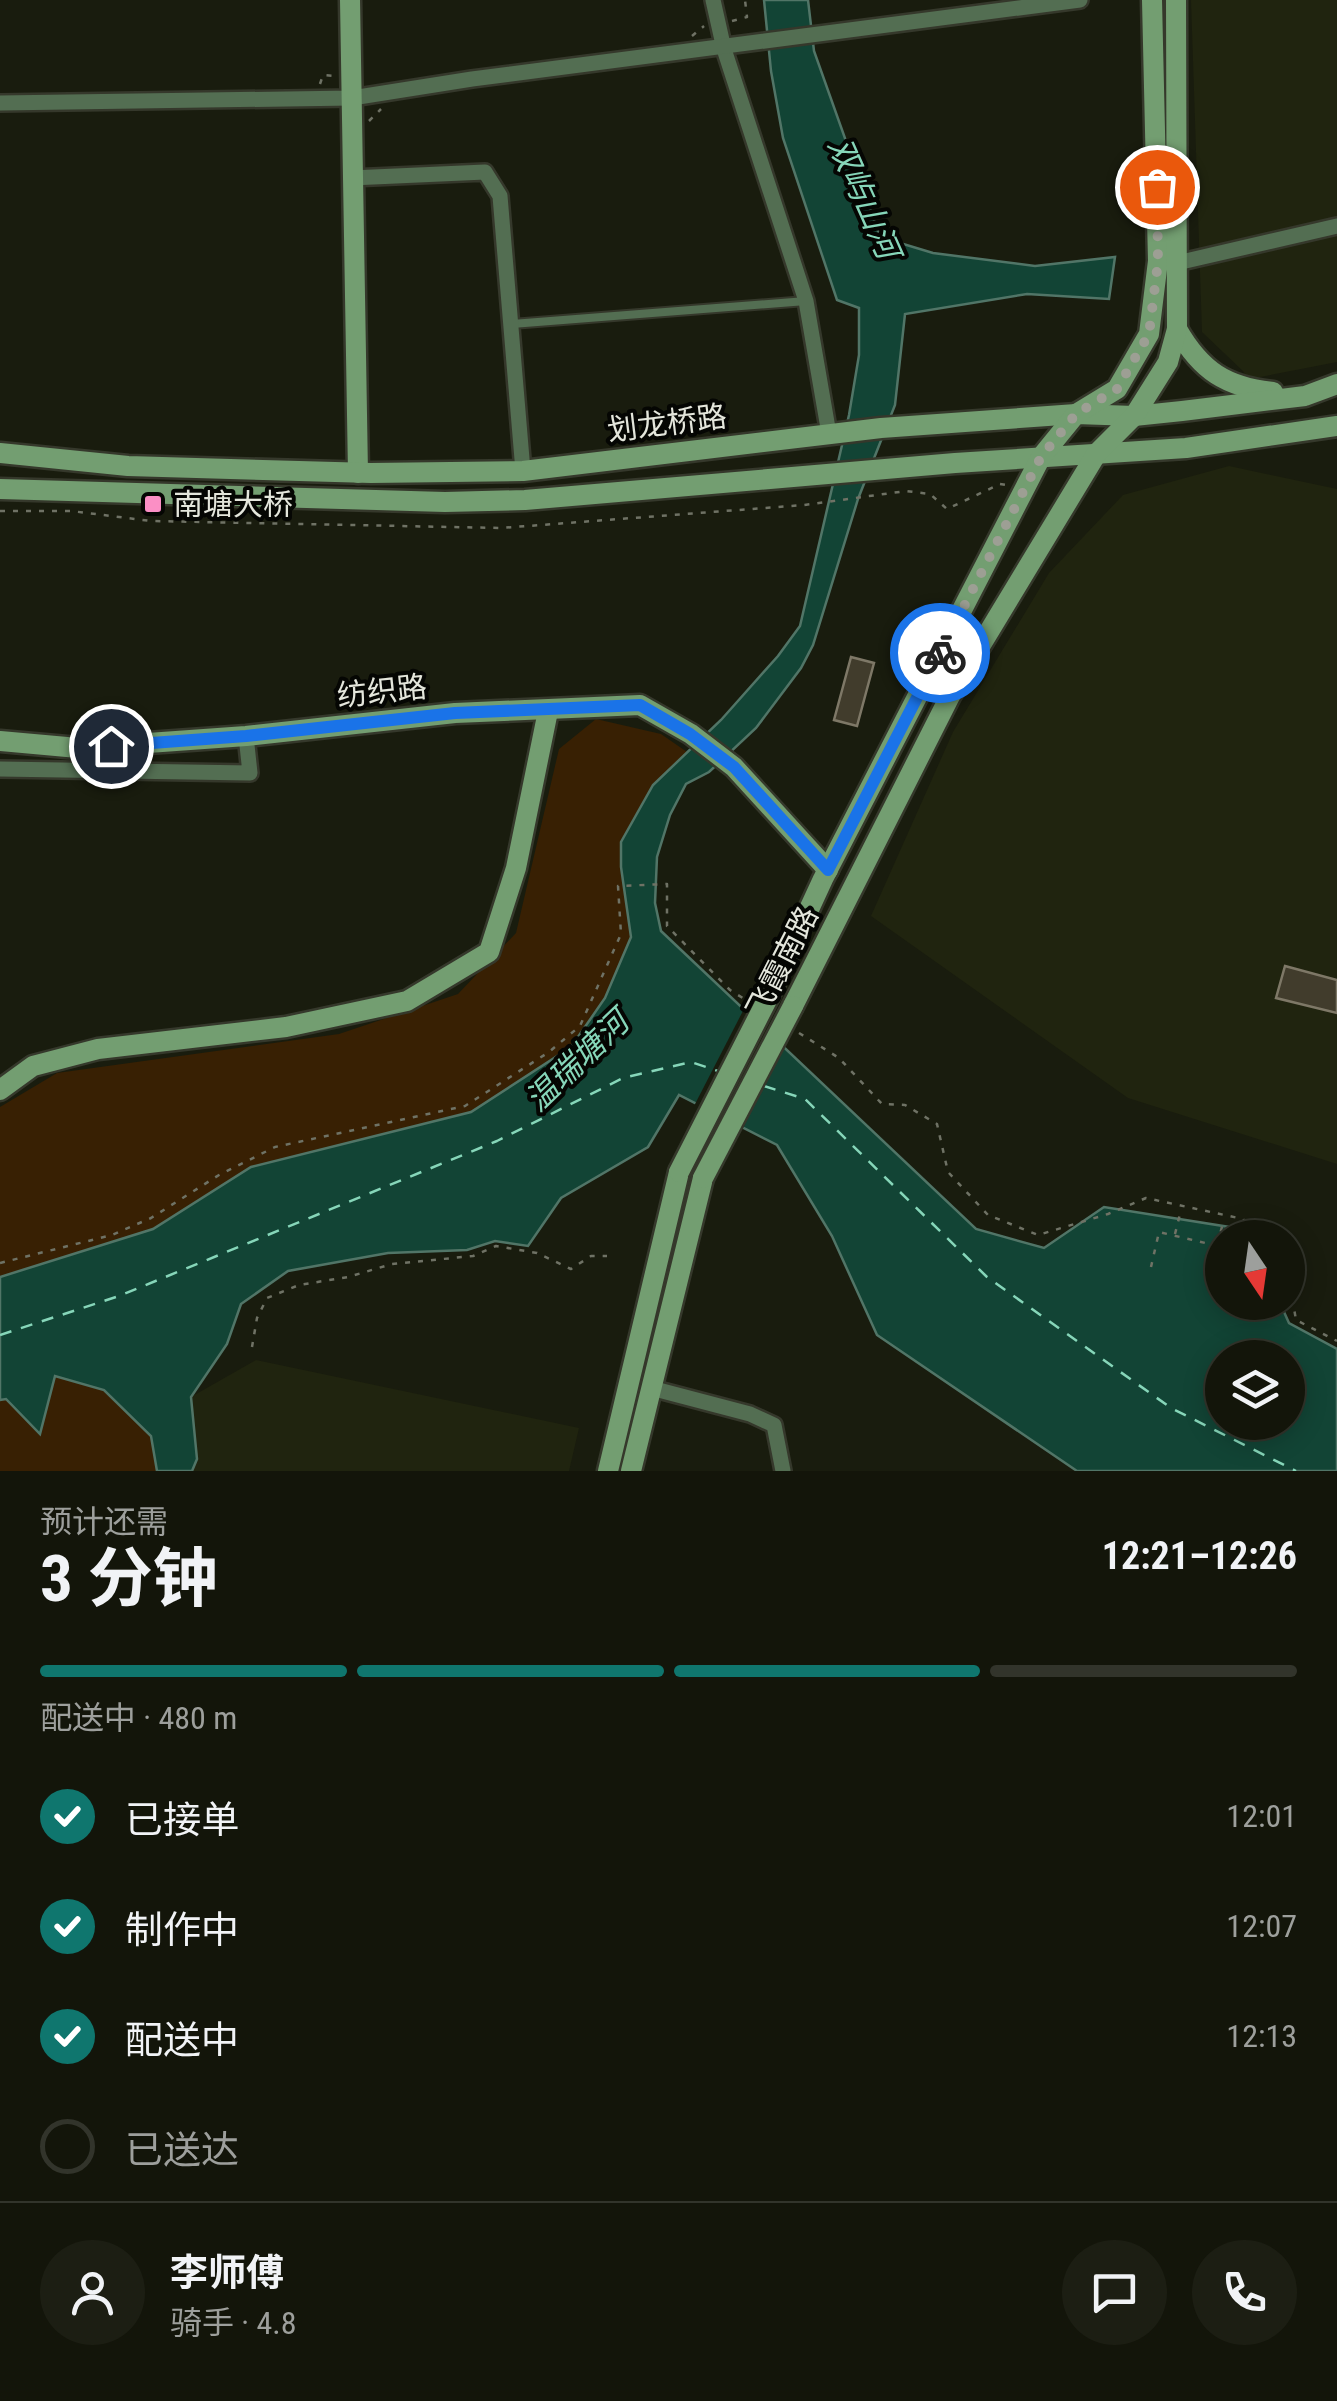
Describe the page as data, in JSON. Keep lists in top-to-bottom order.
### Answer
{
  "streets": {
    "main road": ["划龙桥路", "纺织路", "飞霞南路"]
  },
  "crossings": [
    ["划龙桥路", "飞霞南路"],
    ["纺织路", "飞霞南路"]
  ],
  "water": ["双屿山河", "温瑞塘河"],
  "places": {
    "transit": ["南塘大桥"]
  },
  "north": "bottom",
  "page": {
    "heading": ["3 分钟", "预计还需", "12:21–12:26"],
    "panel": ["李师傅", "骑手 · 4.8"],
    "bar": "配送中 · 480 m",
    "list": [
      ["已接单", "12:01"],
      ["制作中", "12:07"],
      ["配送中", "12:13"],
      "已送达"
    ]
  }
}
